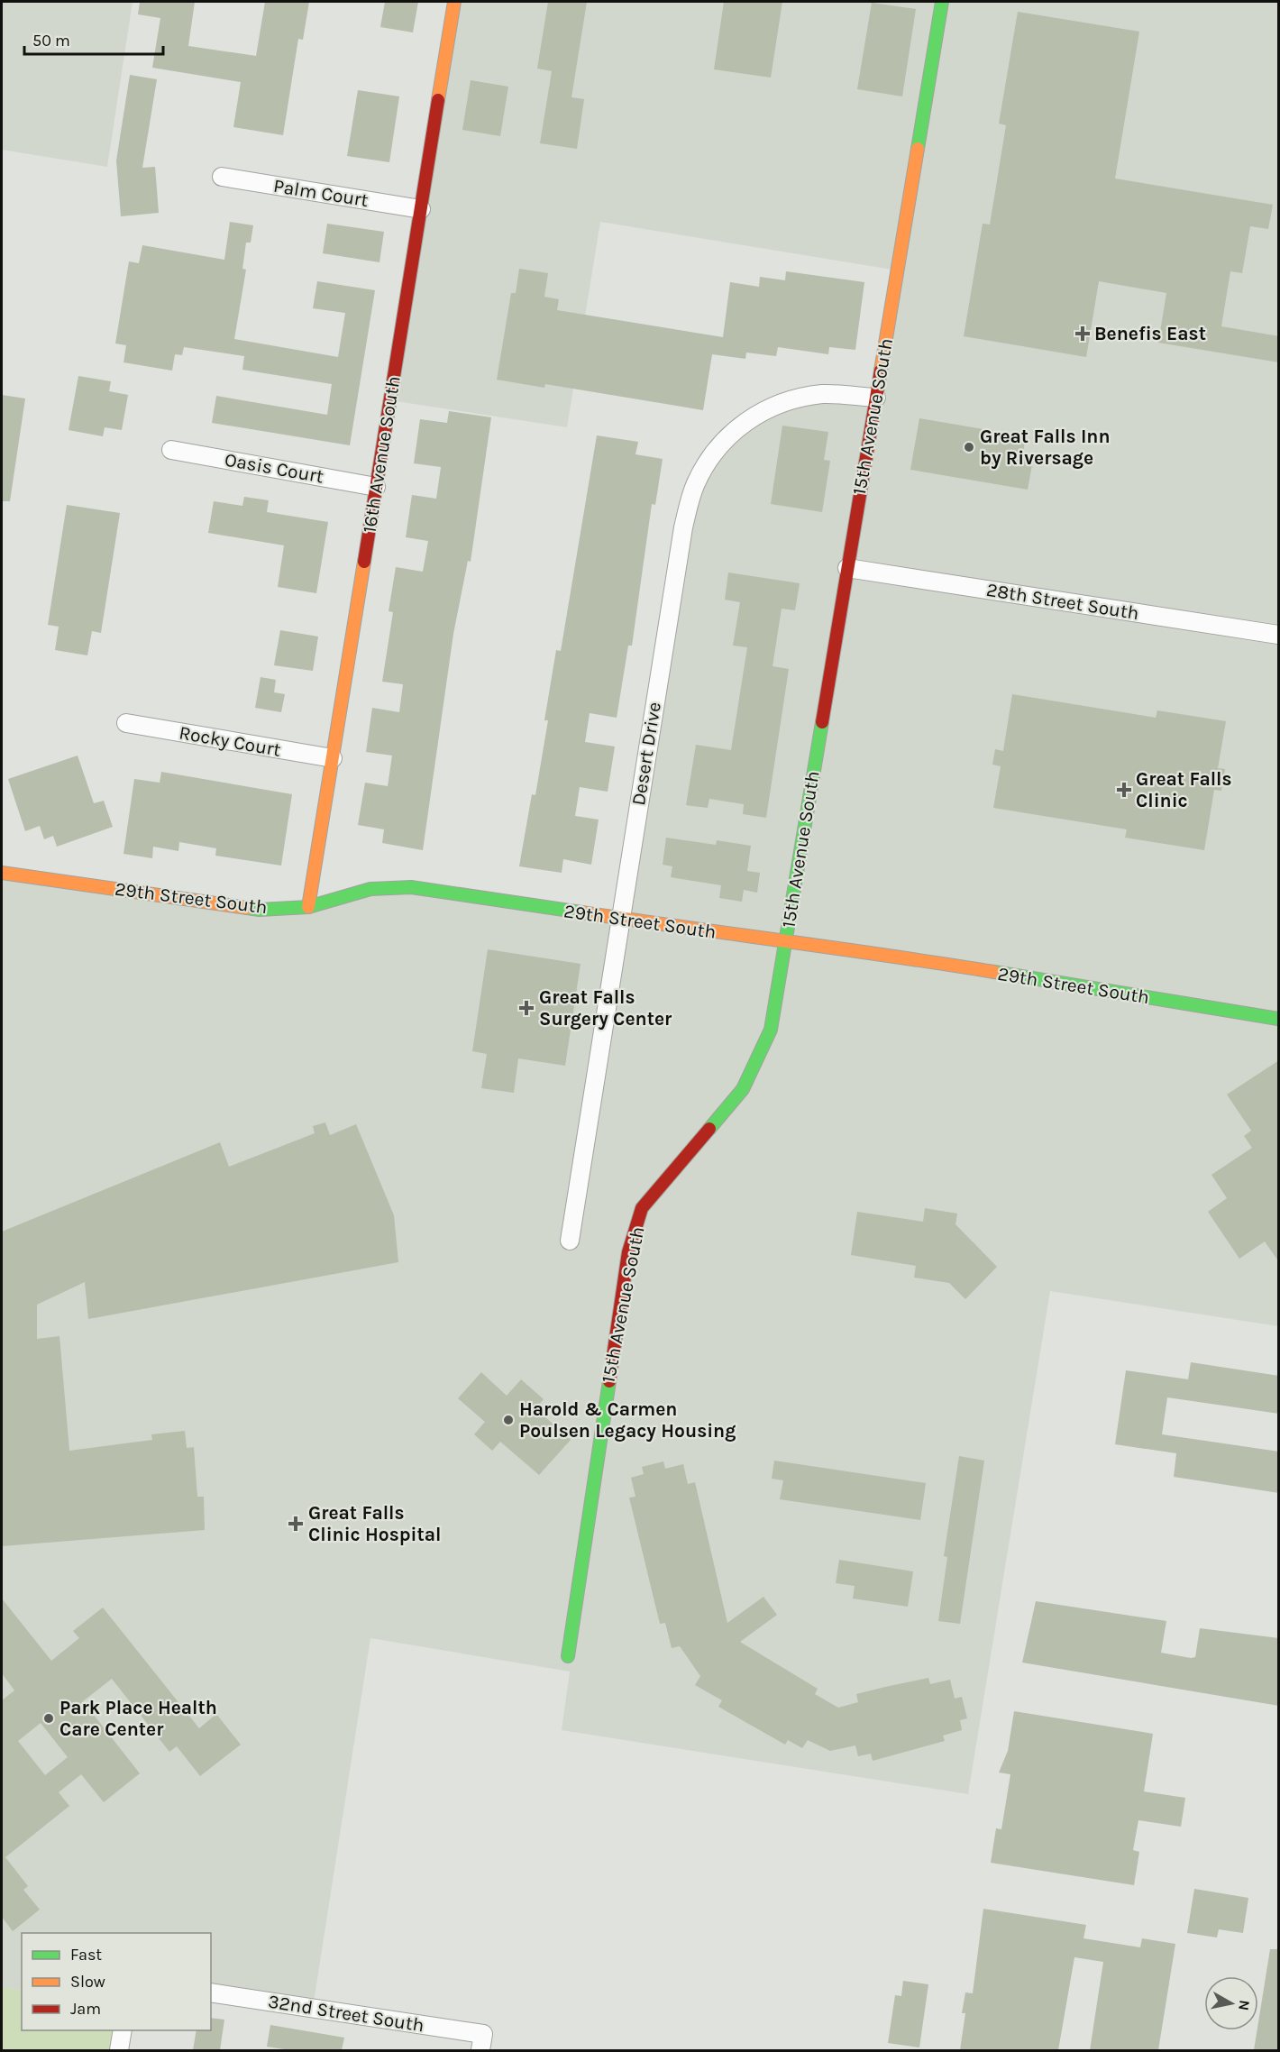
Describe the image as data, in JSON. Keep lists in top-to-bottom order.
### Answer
{
  "streets": {
    "street": [
      "Palm Court",
      "15th Avenue South",
      "16th Avenue South",
      "Oasis Court",
      "28th Street South",
      "Rocky Court",
      "Desert Drive",
      "29th Street South",
      "32nd Street South"
    ]
  },
  "crossings": [
    ["Palm Court", "16th Avenue South"],
    ["15th Avenue South", "28th Street South"],
    ["15th Avenue South", "Desert Drive"],
    ["15th Avenue South", "29th Street South"],
    ["16th Avenue South", "Oasis Court"],
    ["16th Avenue South", "Rocky Court"],
    ["16th Avenue South", "29th Street South"],
    ["Desert Drive", "29th Street South"]
  ],
  "places": {
    "health": [
      "Benefis East",
      "Great Falls Clinic",
      "Great Falls Surgery Center",
      "Great Falls Clinic Hospital"
    ],
    "other": ["Great Falls Inn by Riversage", "Harold & Carmen Poulsen Legacy Housing", "Park Place Health Care Center"]
  },
  "legend": ["Fast", "Slow", "Jam"],
  "scale_bar": "50 m",
  "north": "right"
}
